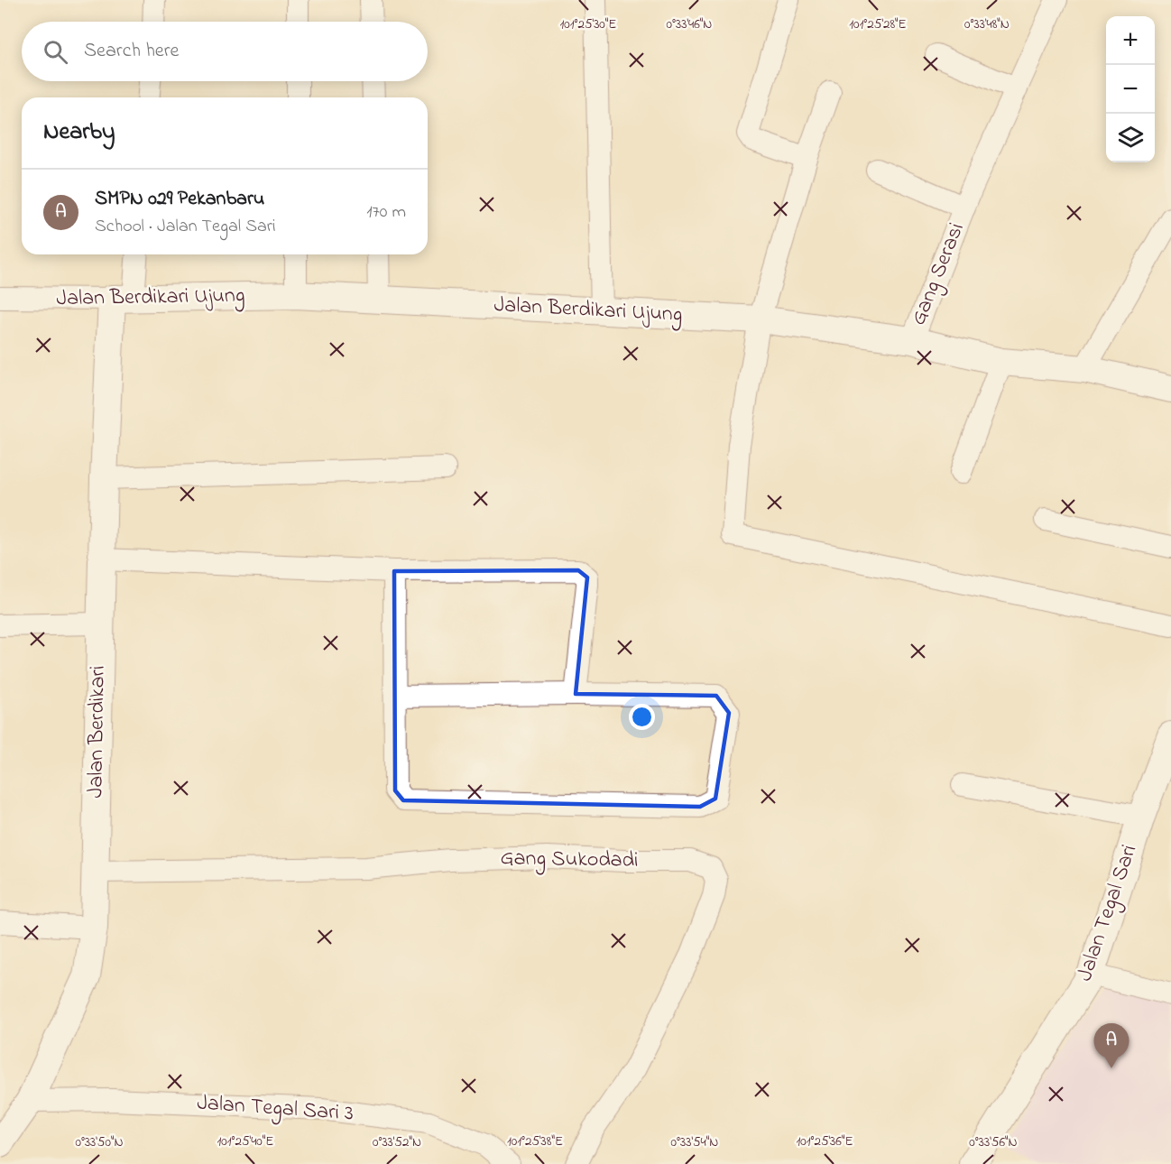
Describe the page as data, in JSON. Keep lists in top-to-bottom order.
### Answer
{
  "streets": {
    "street": [
      "Gang Serasi",
      "Jalan Berdikari Ujung",
      "Jalan Berdikari",
      "Gang Sukodadi",
      "Jalan Tegal Sari",
      "Jalan Tegal Sari 3"
    ]
  },
  "crossings": [
    ["Gang Serasi", "Jalan Berdikari Ujung"],
    ["Jalan Berdikari Ujung", "Jalan Berdikari"],
    ["Jalan Berdikari", "Gang Sukodadi"],
    ["Jalan Berdikari", "Jalan Tegal Sari 3"]
  ],
  "page": {
    "map_buttons": ["+", "−"],
    "search": "Search here",
    "heading": "Nearby",
    "list": [
      {
        "mark": "A",
        "name": "SMPN 029 Pekanbaru",
        "note": "School · Jalan Tegal Sari",
        "value": "170 m"
      }
    ],
    "pins": "A"
  },
  "coordinates": [
    "0°33'46\"N",
    "0°33'48\"N",
    "101°25'30\"E",
    "101°25'28\"E",
    "101°25'40\"E",
    "101°25'38\"E",
    "101°25'36\"E",
    "0°33'50\"N",
    "0°33'52\"N",
    "0°33'54\"N",
    "0°33'56\"N"
  ]
}
